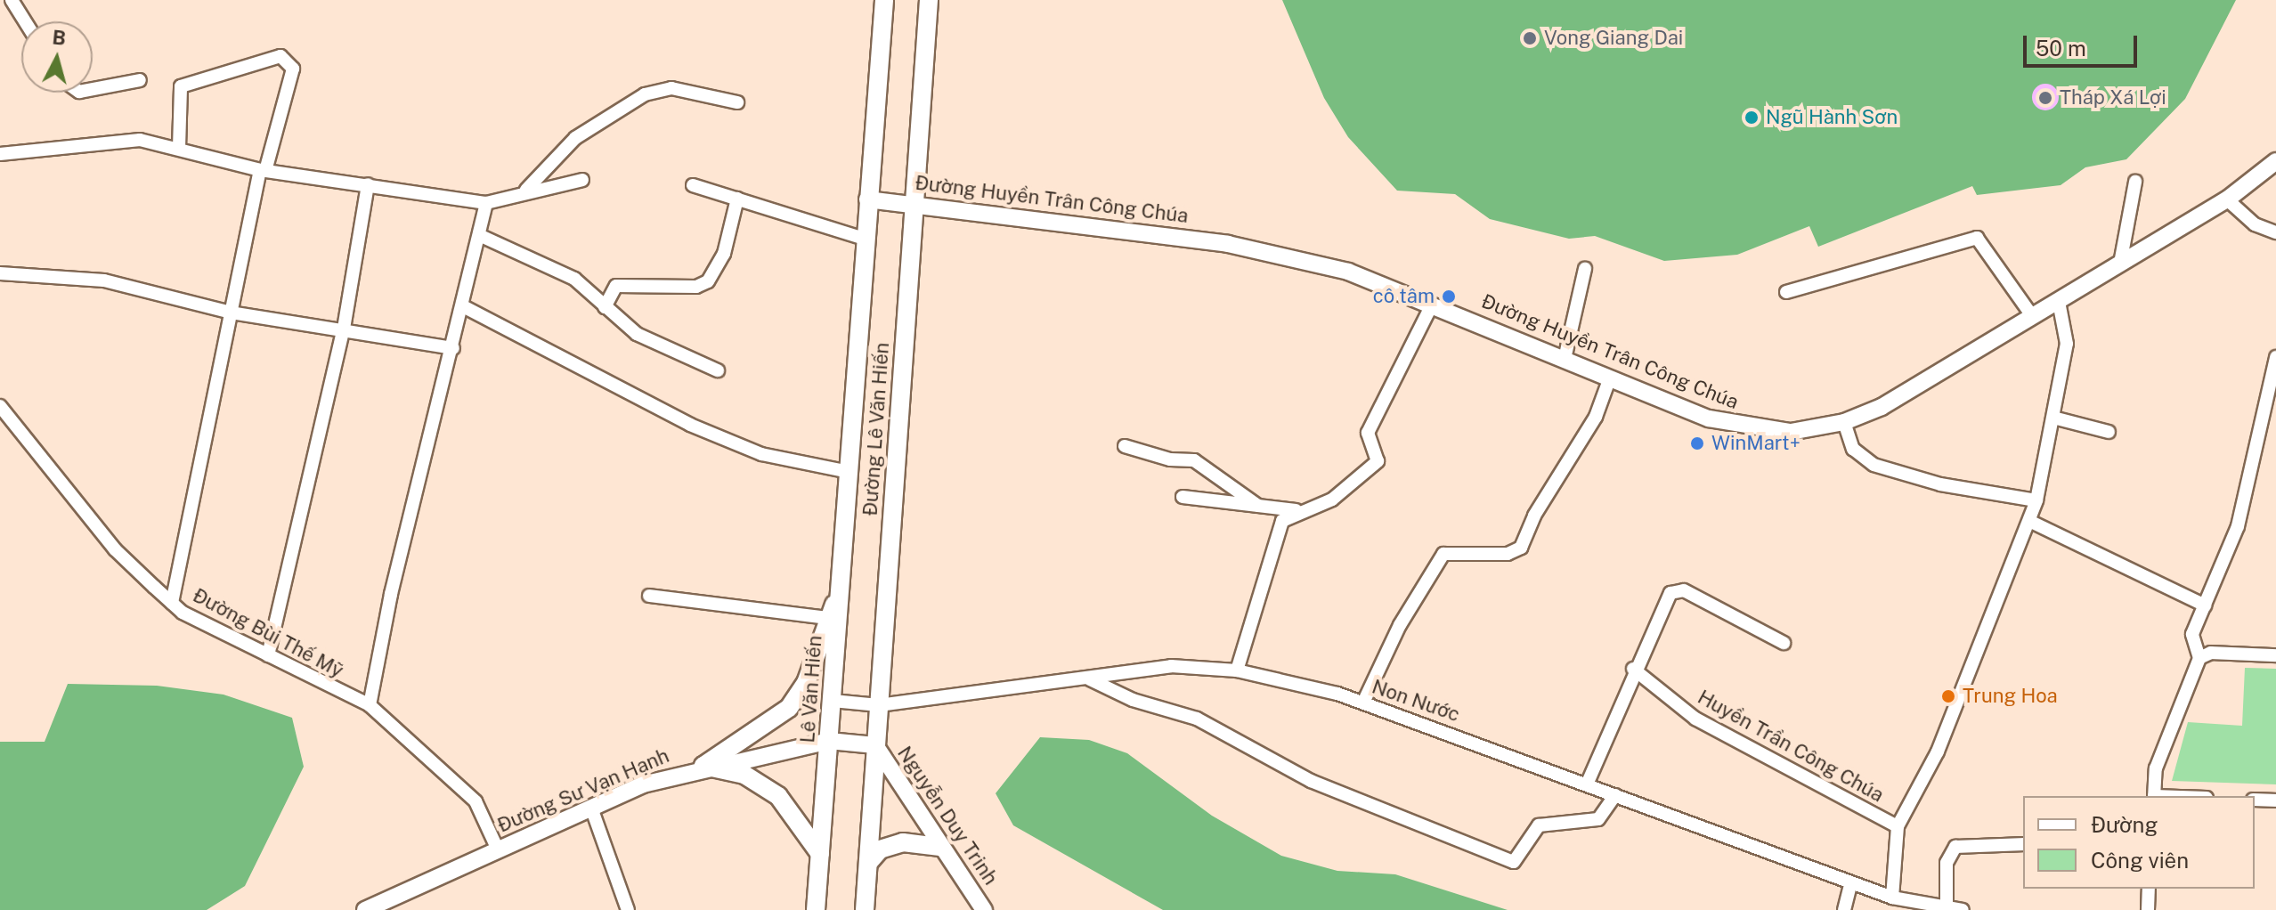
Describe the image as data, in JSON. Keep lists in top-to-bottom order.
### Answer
{
  "streets": {
    "main road": ["Đường Lê Văn Hiến", "Lê Văn Hiến"],
    "street": [
      "Đường Huyền Trân Công Chúa",
      "Đường Bùi Thế Mỹ",
      "Non Nước",
      "Huyền Trần Công Chúa",
      "Đường Sư Vạn Hạnh",
      "Nguyễn Duy Trinh"
    ]
  },
  "crossings": [
    ["Đường Huyền Trân Công Chúa", "Đường Lê Văn Hiến"],
    ["Đường Lê Văn Hiến", "Lê Văn Hiến"],
    ["Đường Lê Văn Hiến", "Non Nước"],
    ["Đường Lê Văn Hiến", "Đường Sư Vạn Hạnh"],
    ["Đường Lê Văn Hiến", "Nguyễn Duy Trinh"],
    ["Đường Bùi Thế Mỹ", "Đường Sư Vạn Hạnh"],
    ["Lê Văn Hiến", "Non Nước"],
    ["Lê Văn Hiến", "Đường Sư Vạn Hạnh"],
    ["Đường Sư Vạn Hạnh", "Nguyễn Duy Trinh"]
  ],
  "places": [
    "Vong Giang Dai",
    "Tháp Xá Lợi",
    "Ngũ Hành Sơn",
    "cô tâm",
    "WinMart+",
    "Trung Hoa"
  ],
  "legend": ["Đường", "Công viên"],
  "scale_bar": "50 m",
  "north": "top"
}
